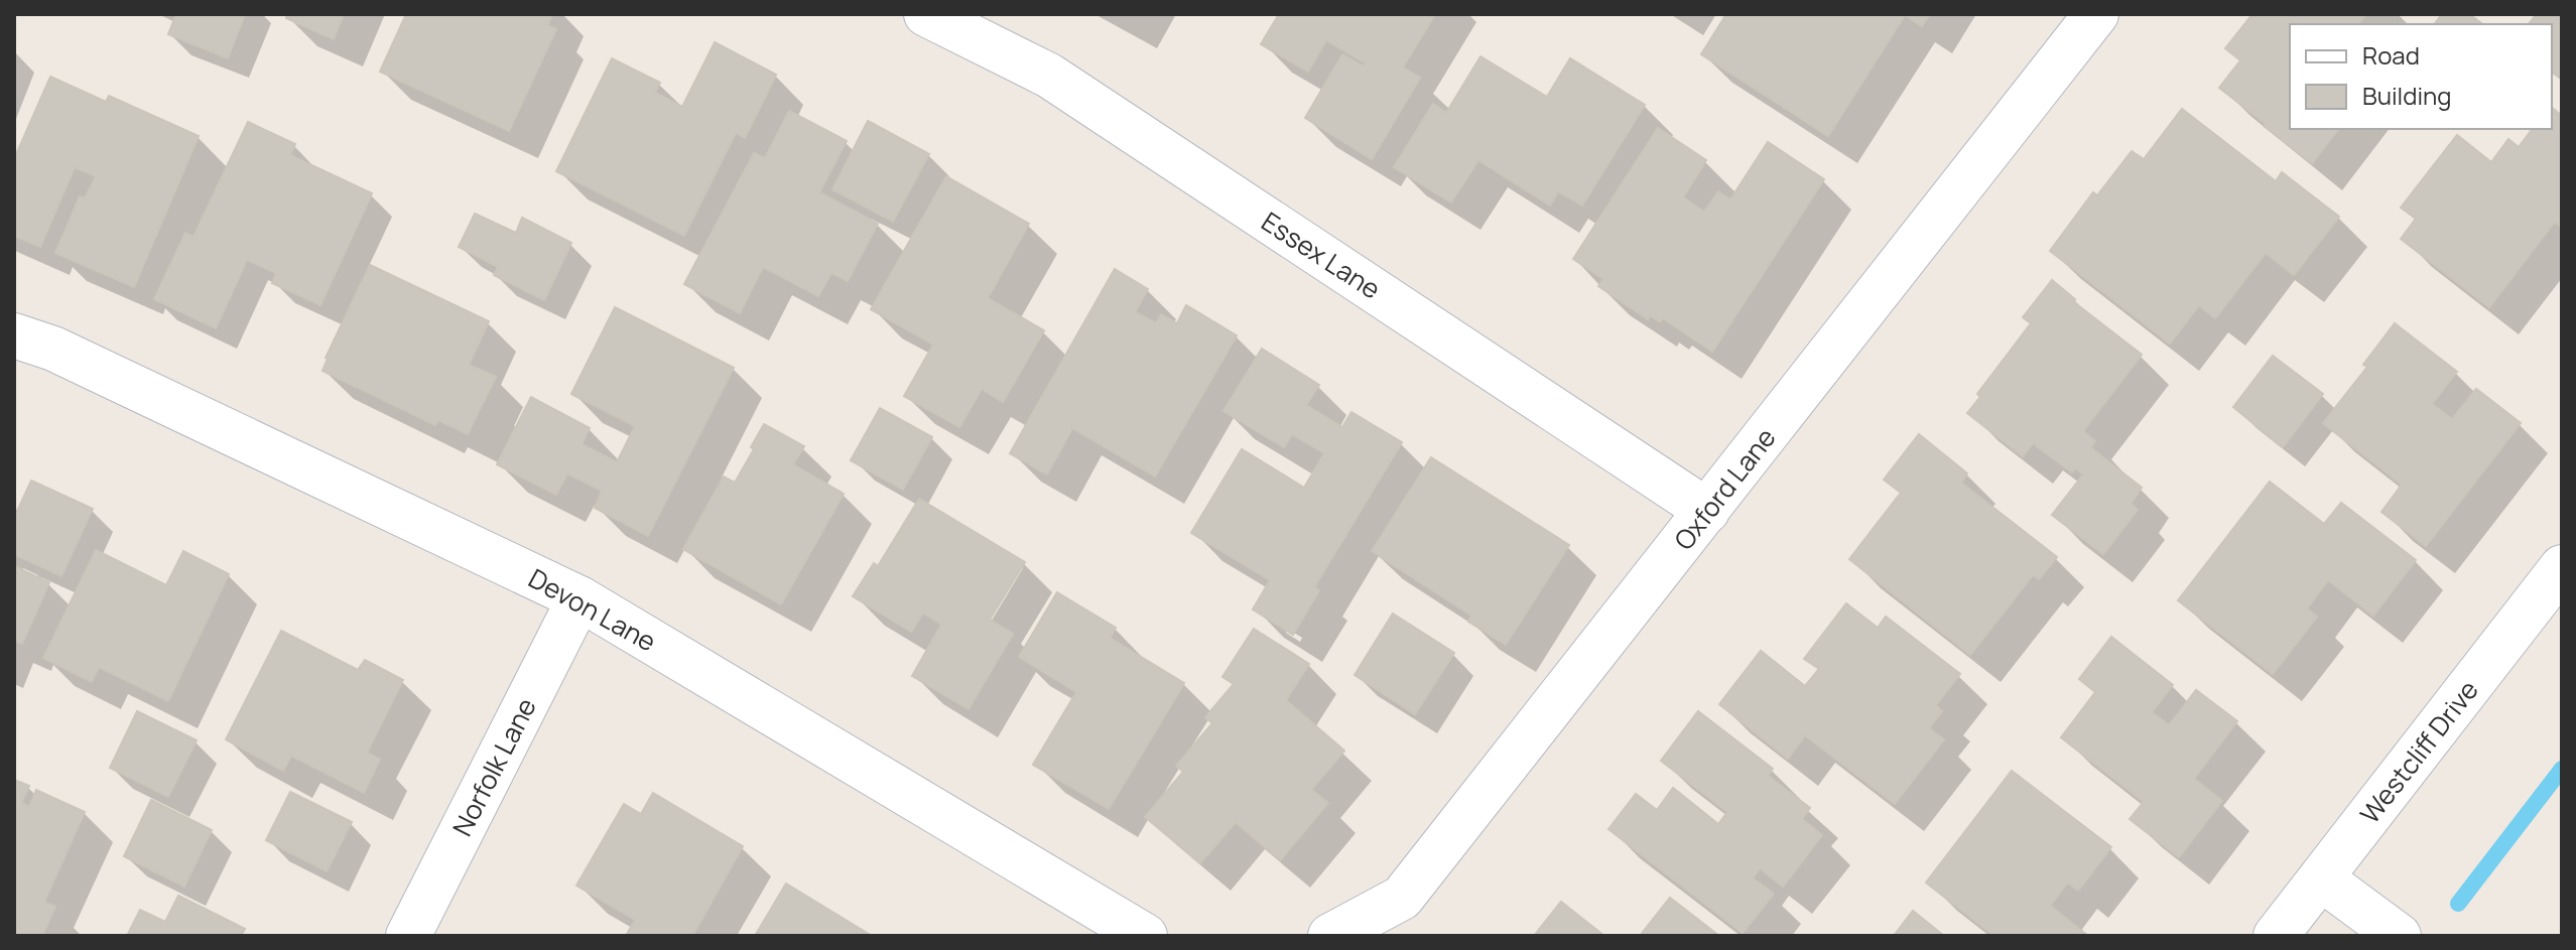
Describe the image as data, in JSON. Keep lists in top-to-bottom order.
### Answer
{
  "streets": {
    "street": [
      "Essex Lane",
      "Oxford Lane",
      "Devon Lane",
      "Westcliff Drive",
      "Norfolk Lane"
    ]
  },
  "crossings": [
    ["Essex Lane", "Oxford Lane"],
    ["Devon Lane", "Norfolk Lane"]
  ],
  "legend": ["Road", "Building"]
}
